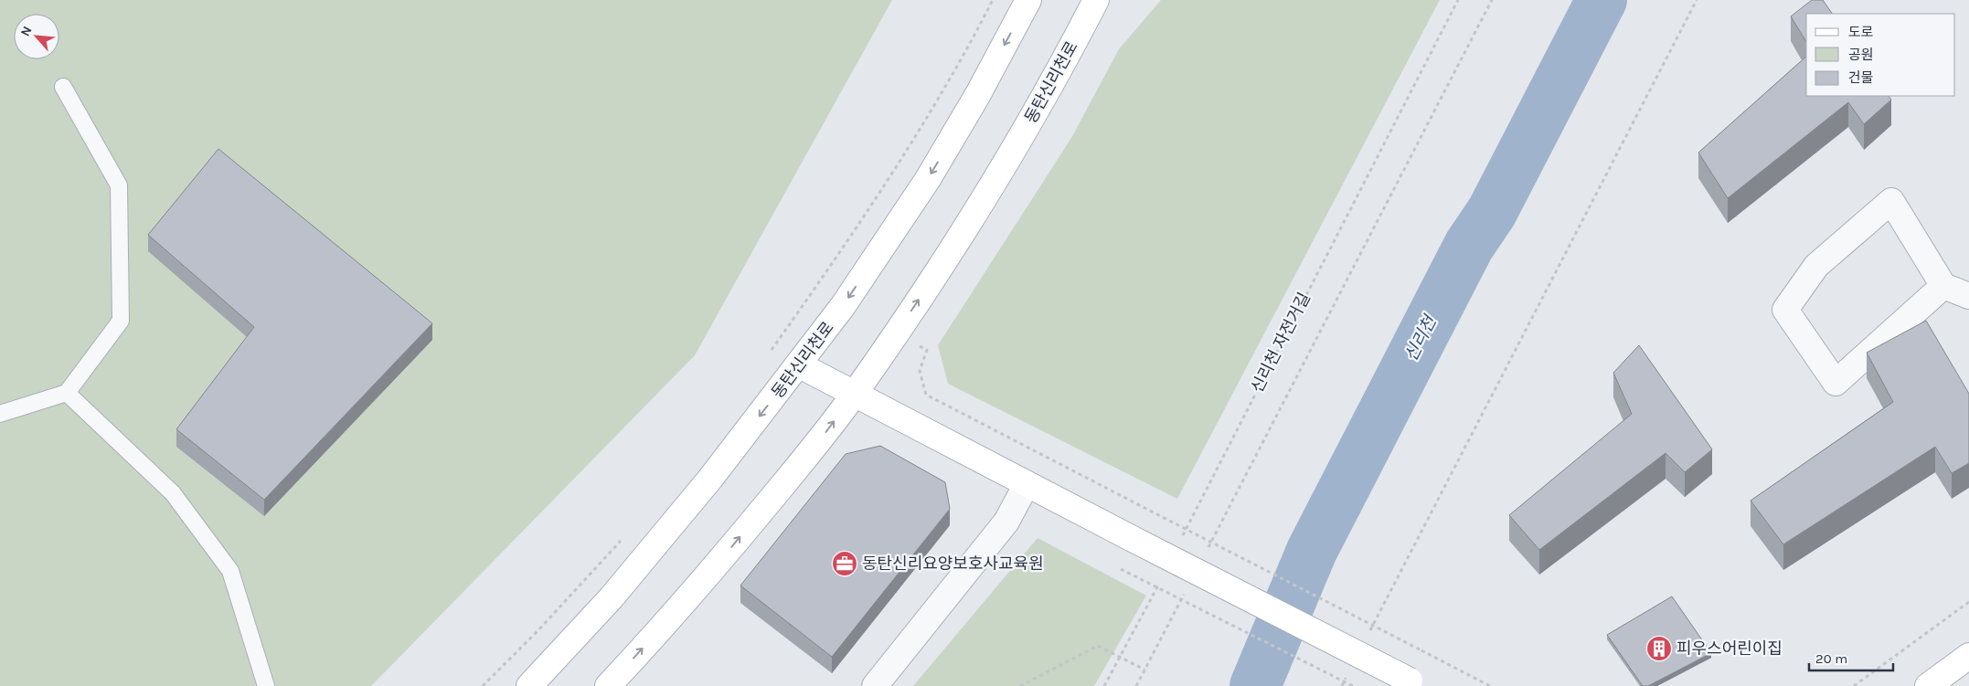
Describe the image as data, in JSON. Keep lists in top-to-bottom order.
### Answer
{
  "streets": {
    "main road": ["동탄신리천로"],
    "path": ["신리천 자전거길"]
  },
  "water": ["신리천"],
  "places": {
    "office": ["동탄신리요양보호사교육원"],
    "building": ["피우스어린이집"]
  },
  "legend": ["도로", "공원", "건물"],
  "scale_bar": "20 m",
  "north": "top left"
}
